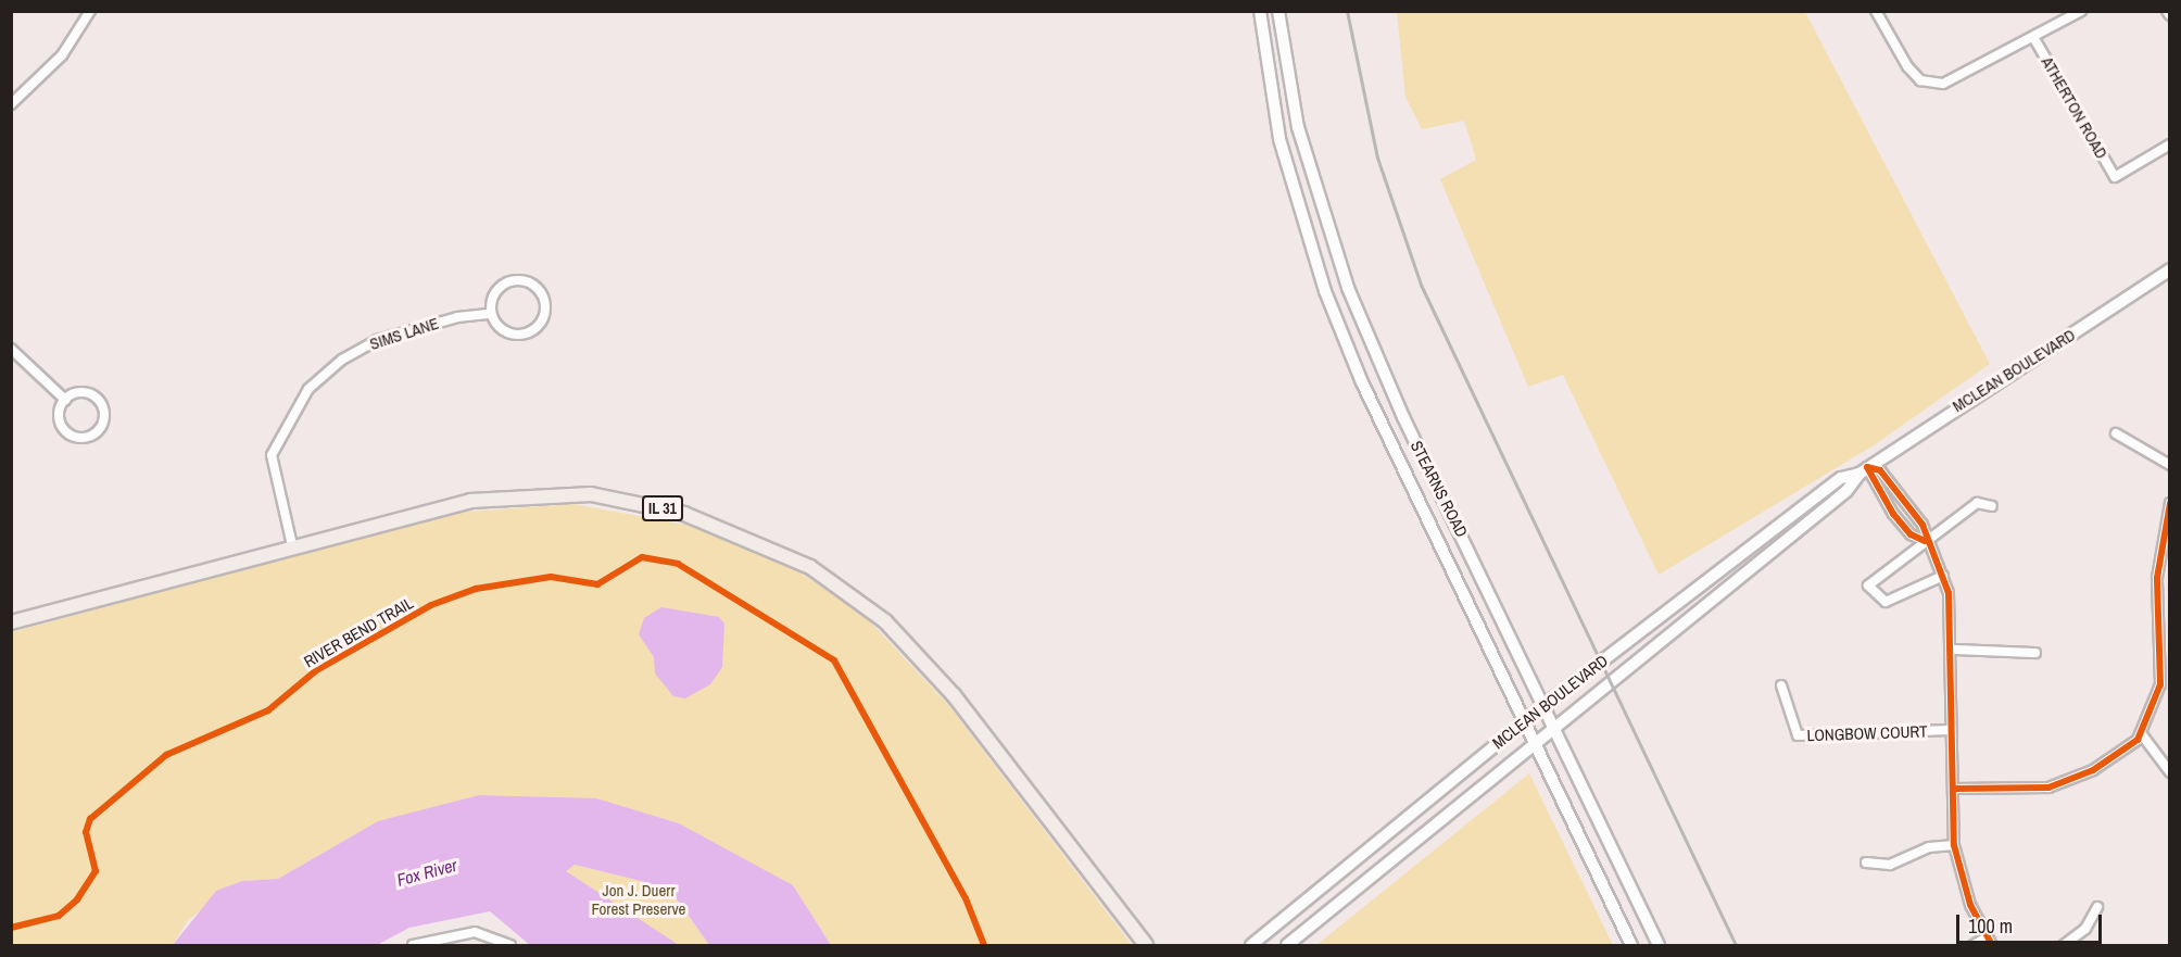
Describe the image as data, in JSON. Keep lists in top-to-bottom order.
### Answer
{
  "streets": {
    "main road": ["MCLEAN BOULEVARD", "STEARNS ROAD", "IL 31"],
    "street": ["ATHERTON ROAD", "SIMS LANE", "LONGBOW COURT"],
    "cycle path": ["RIVER BEND TRAIL"]
  },
  "crossings": [
    ["SIMS LANE", "IL 31"],
    ["MCLEAN BOULEVARD", "STEARNS ROAD"]
  ],
  "water": ["Fox River"],
  "parks": ["Jon J. Duerr Forest Preserve"],
  "scale_bar": "100 m"
}
